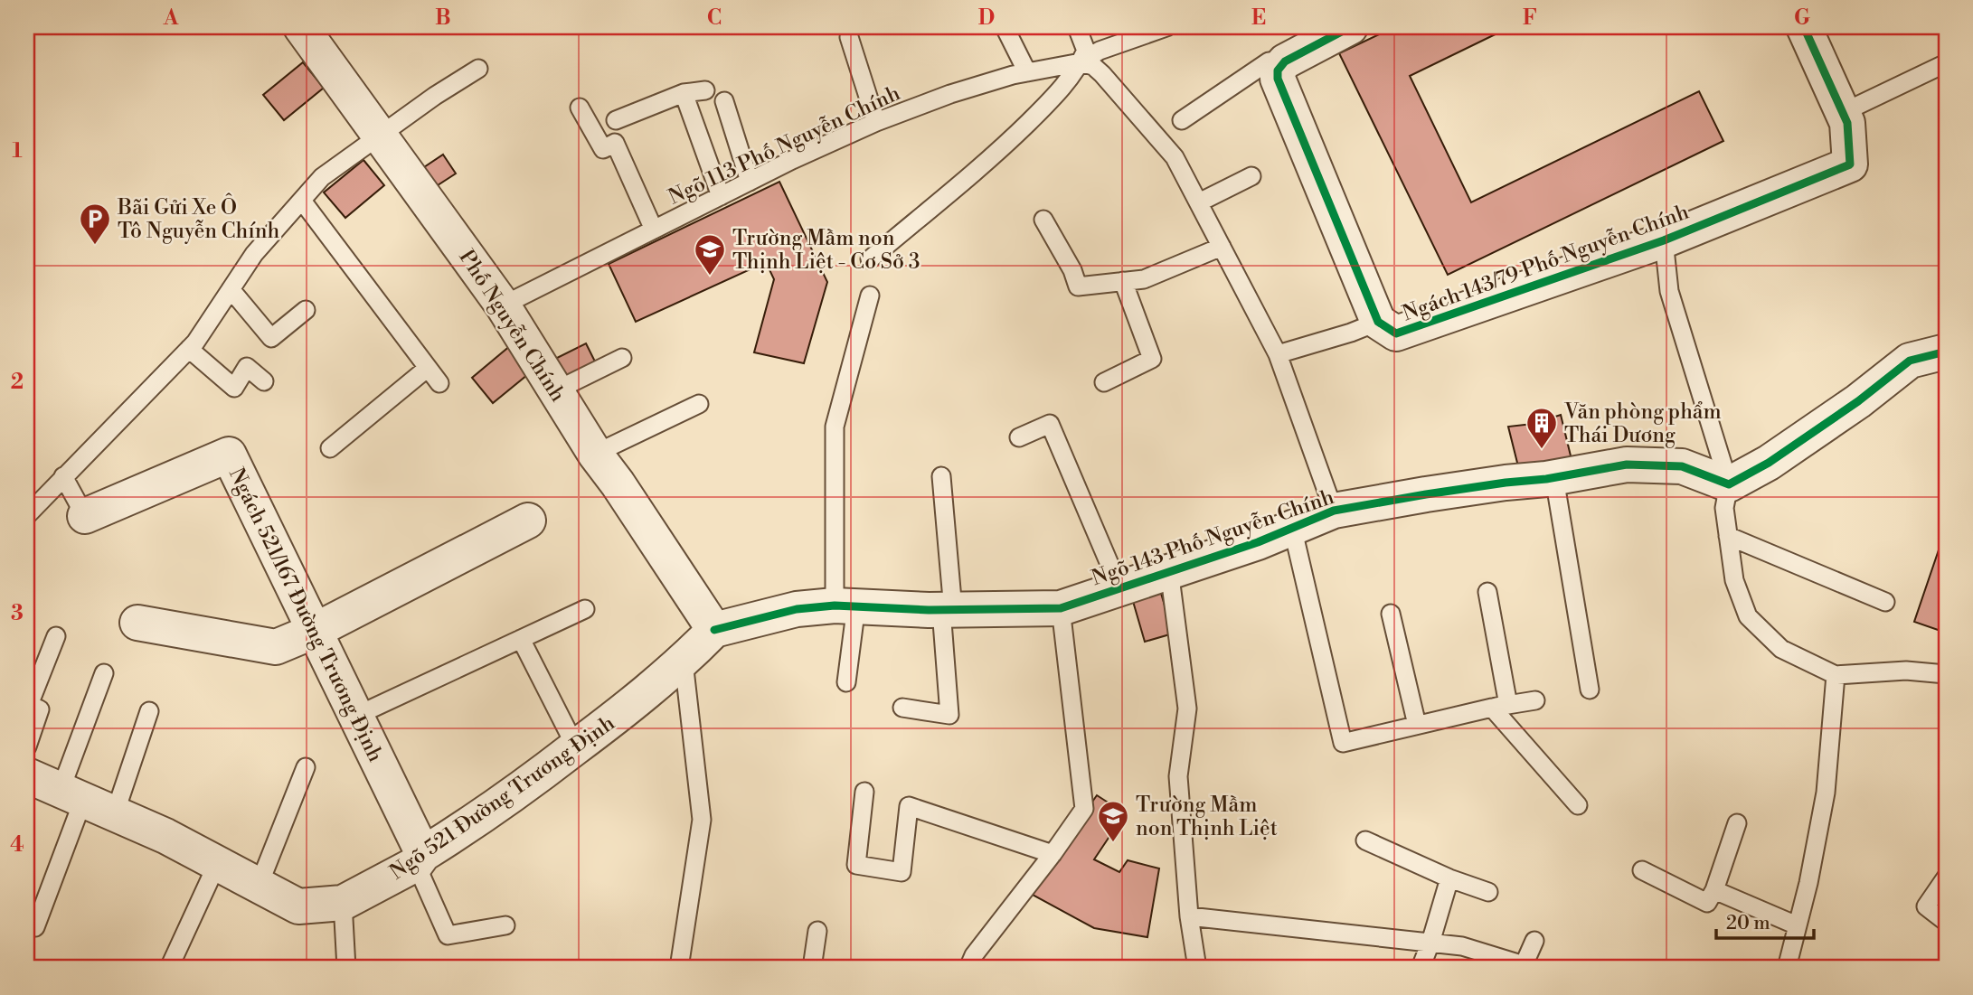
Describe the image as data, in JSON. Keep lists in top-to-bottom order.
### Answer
{
  "streets": {
    "street": [
      "Ngách 143/79 Phố Nguyễn Chính",
      "Phố Nguyễn Chính",
      "Ngõ 143 Phố Nguyễn Chính",
      "Ngách 521/167 Đường Trương Định",
      "Ngõ 521 Đường Trương Định"
    ],
    "lane": ["Ngõ 113 Phố Nguyễn Chính"]
  },
  "crossings": [
    ["Ngõ 113 Phố Nguyễn Chính", "Phố Nguyễn Chính"],
    ["Ngách 143/79 Phố Nguyễn Chính", "Ngõ 143 Phố Nguyễn Chính"],
    ["Phố Nguyễn Chính", "Ngõ 143 Phố Nguyễn Chính"],
    ["Phố Nguyễn Chính", "Ngõ 521 Đường Trương Định"],
    ["Ngõ 143 Phố Nguyễn Chính", "Ngõ 521 Đường Trương Định"],
    ["Ngách 521/167 Đường Trương Định", "Ngõ 521 Đường Trương Định"]
  ],
  "places": {
    "parking": ["Bãi Gửi Xe Ô Tô Nguyễn Chính"],
    "school or university": ["Trường Mầm non Thịnh Liệt - Cơ Sở 3", "Trường Mầm non Thịnh Liệt"],
    "building": ["Văn phòng phẩm Thái Dương"]
  },
  "scale_bar": "20 m",
  "grid": {
    "columns": [
      "A",
      "B",
      "C",
      "D",
      "E",
      "F",
      "G"
    ],
    "rows": [
      "1",
      "2",
      "3",
      "4"
    ]
  }
}
